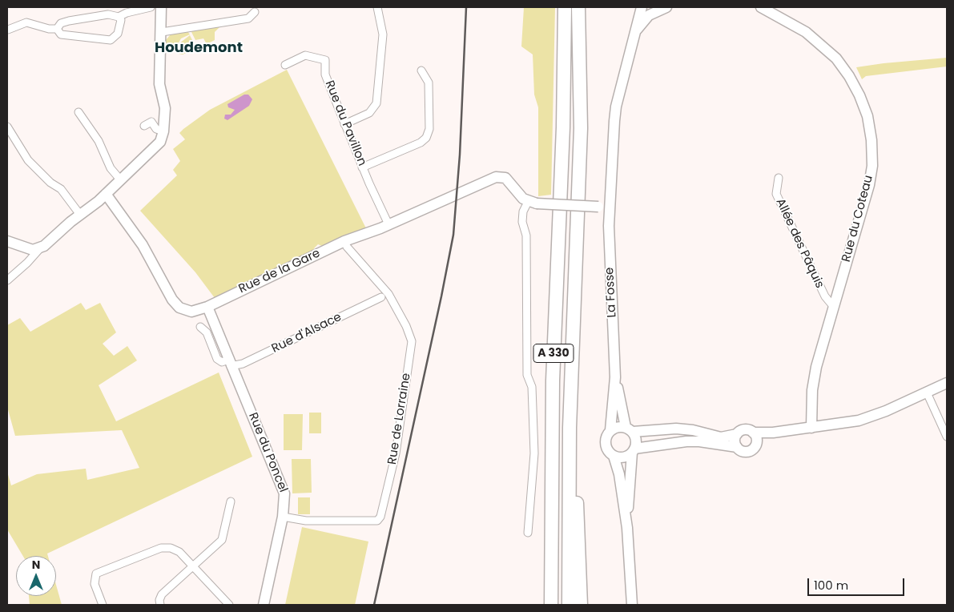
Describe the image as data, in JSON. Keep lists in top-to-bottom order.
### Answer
{
  "streets": {
    "highway": ["A 330"],
    "street": [
      "Rue du Pavillon",
      "Rue du Coteau",
      "Allée des Pâquis",
      "Rue de la Gare",
      "La Fosse",
      "Rue d'Alsace",
      "Rue de Lorraine",
      "Rue du Poncel"
    ]
  },
  "crossings": [
    ["Rue du Pavillon", "Rue de la Gare"],
    ["Rue du Coteau", "Allée des Pâquis"],
    ["Rue de la Gare", "Rue de Lorraine"],
    ["Rue de la Gare", "Rue du Poncel"],
    ["Rue d'Alsace", "Rue du Poncel"],
    ["Rue de Lorraine", "Rue du Poncel"]
  ],
  "districts": ["Houdemont"],
  "scale_bar": "100 m",
  "north": "top"
}
